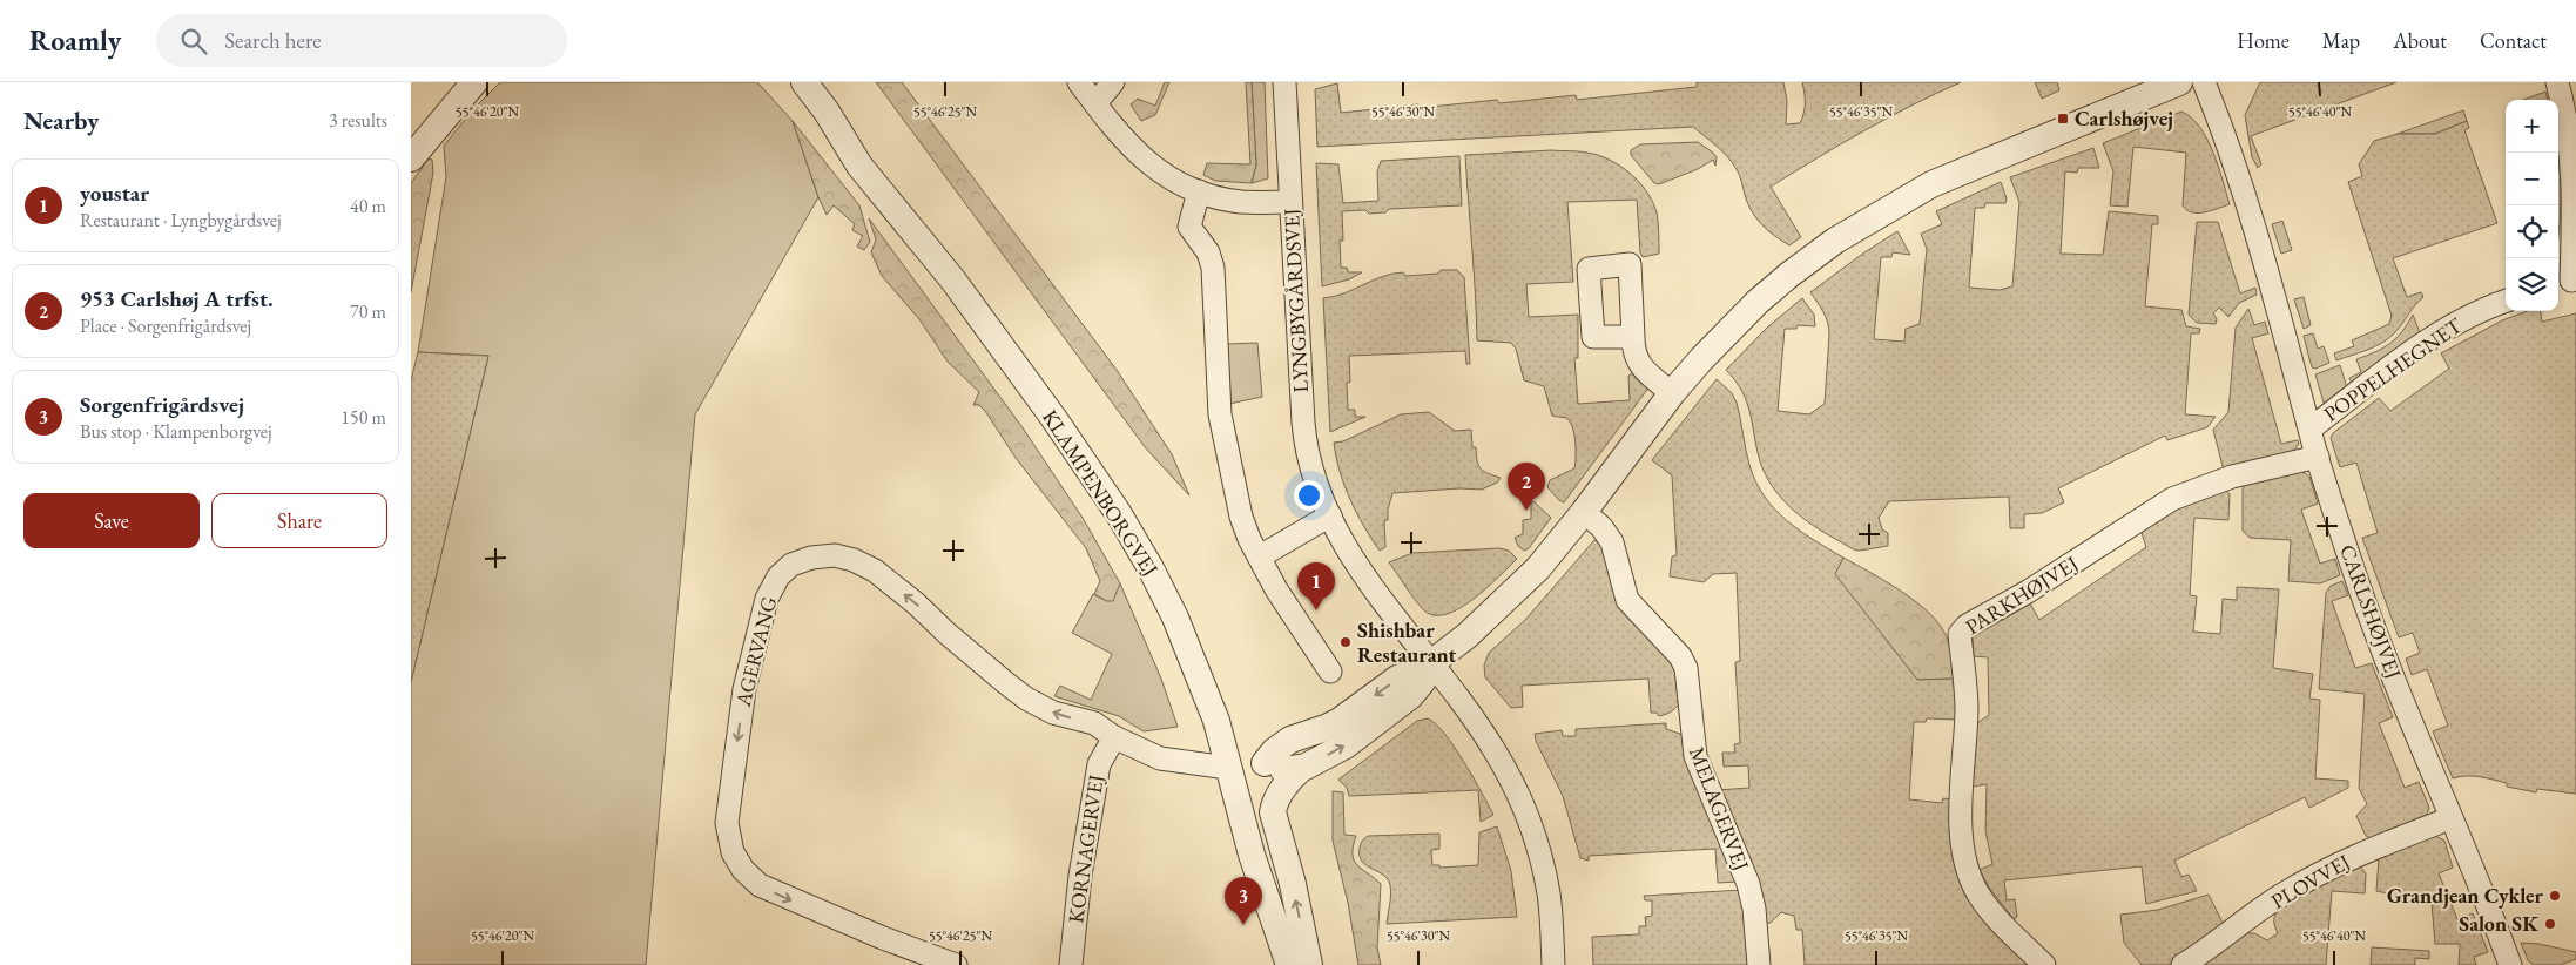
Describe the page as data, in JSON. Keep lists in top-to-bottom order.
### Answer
{
  "streets": {
    "street": [
      "LYNGBYGÅRDSVEJ",
      "POPPELHEGNET",
      "KLAMPENBORGVEJ",
      "PARKHØJVEJ",
      "CARLSHØJVEJ",
      "AGERVANG",
      "MELAGERVEJ",
      "KORNAGERVEJ",
      "PLOVVEJ"
    ]
  },
  "crossings": [
    ["POPPELHEGNET", "CARLSHØJVEJ"],
    ["KLAMPENBORGVEJ", "AGERVANG"],
    ["PARKHØJVEJ", "CARLSHØJVEJ"],
    ["CARLSHØJVEJ", "PLOVVEJ"],
    ["AGERVANG", "KORNAGERVEJ"]
  ],
  "places": {
    "transit": ["Carlshøjvej"],
    "other": ["Shishbar Restaurant", "Grandjean Cykler", "Salon SK"]
  },
  "page": {
    "header": "Roamly",
    "search": "Search here",
    "nav": [
      "Home",
      "Map",
      "About",
      "Contact"
    ],
    "heading": ["Nearby", "3 results"],
    "map_buttons": ["+", "−"],
    "list": [
      {
        "mark": "1",
        "name": "youstar",
        "note": "Restaurant · Lyngbygårdsvej",
        "value": "40 m"
      },
      {
        "mark": "2",
        "name": "953 Carlshøj A trfst.",
        "note": "Place · Sorgenfrigårdsvej",
        "value": "70 m"
      },
      {
        "mark": "3",
        "name": "Sorgenfrigårdsvej",
        "note": "Bus stop · Klampenborgvej",
        "value": "150 m"
      }
    ],
    "pins": ["2", "1", "3"],
    "buttons": ["Save", "Share"]
  },
  "coordinates": [
    "55°46'20\"N",
    "55°46'25\"N",
    "55°46'30\"N",
    "55°46'35\"N",
    "55°46'40\"N"
  ]
}
